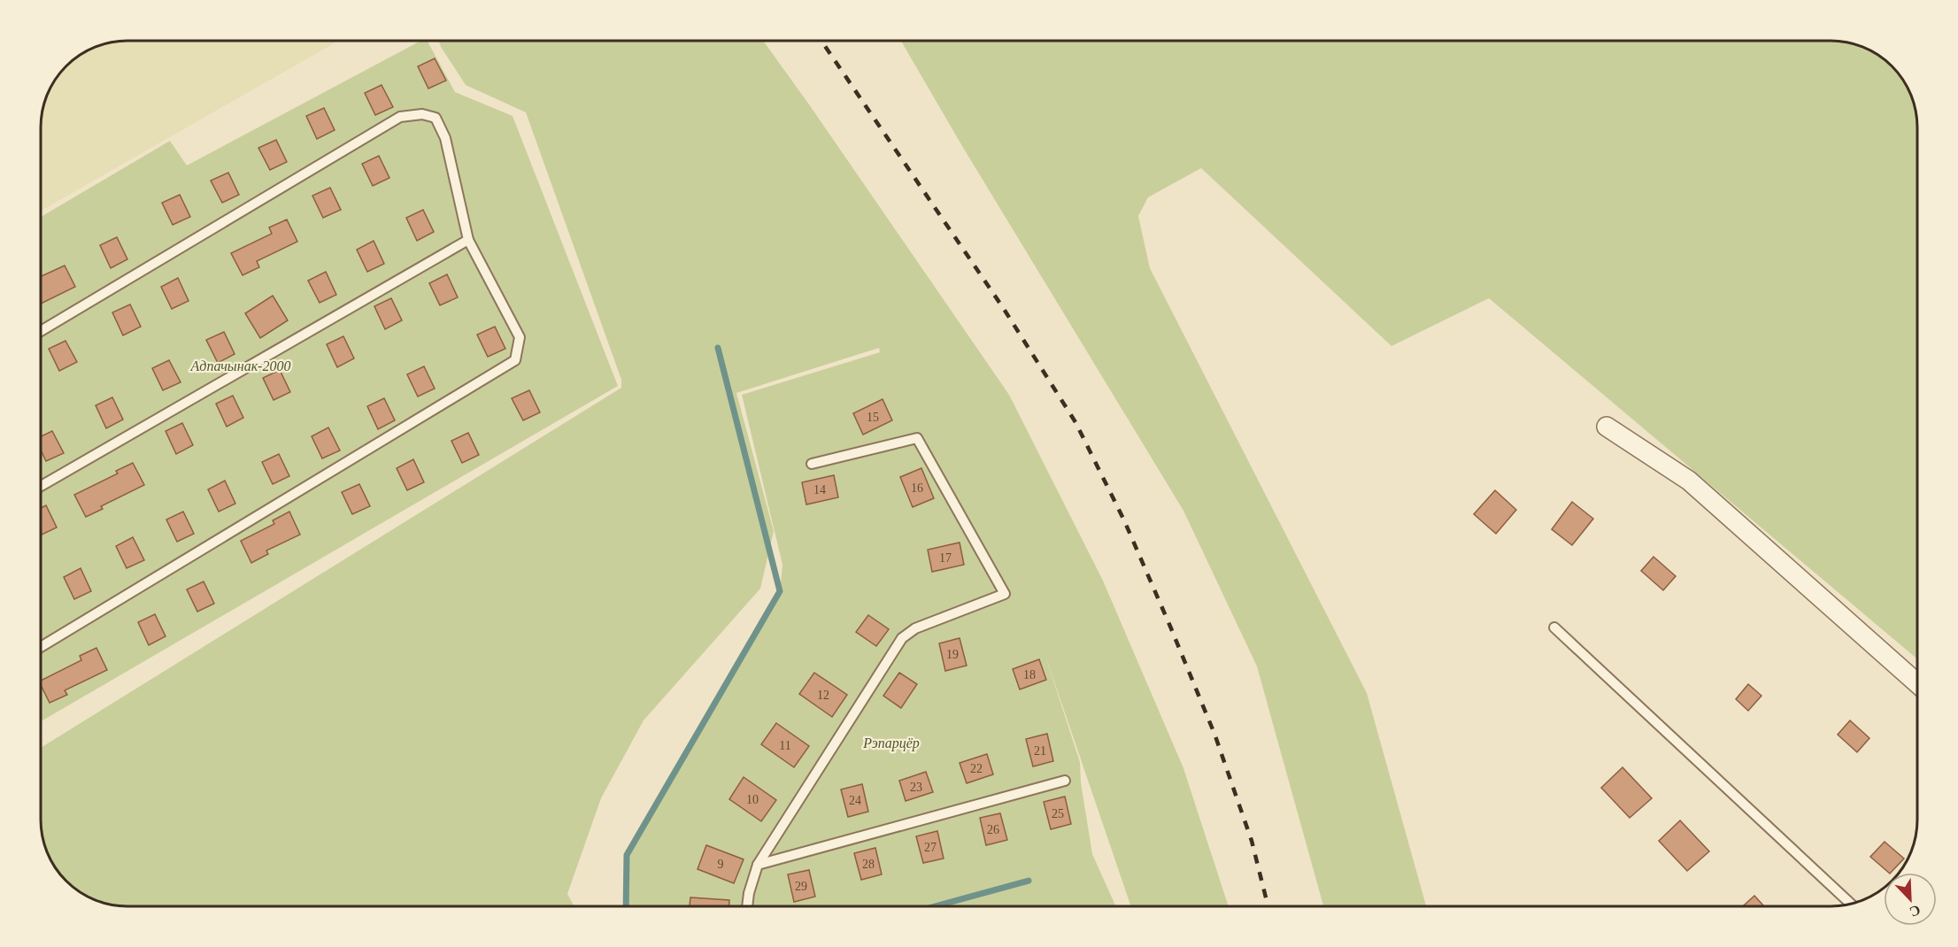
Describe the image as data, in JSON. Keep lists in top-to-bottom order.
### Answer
{
  "parks": ["Адпачынак-2000", "Рэпарцёр"],
  "house_numbers": [
    "15",
    "16",
    "14",
    "17",
    "19",
    "18",
    "12",
    "11",
    "21",
    "22",
    "23",
    "10",
    "24",
    "25",
    "26",
    "27",
    "9",
    "28",
    "29"
  ],
  "north": "bottom right"
}
